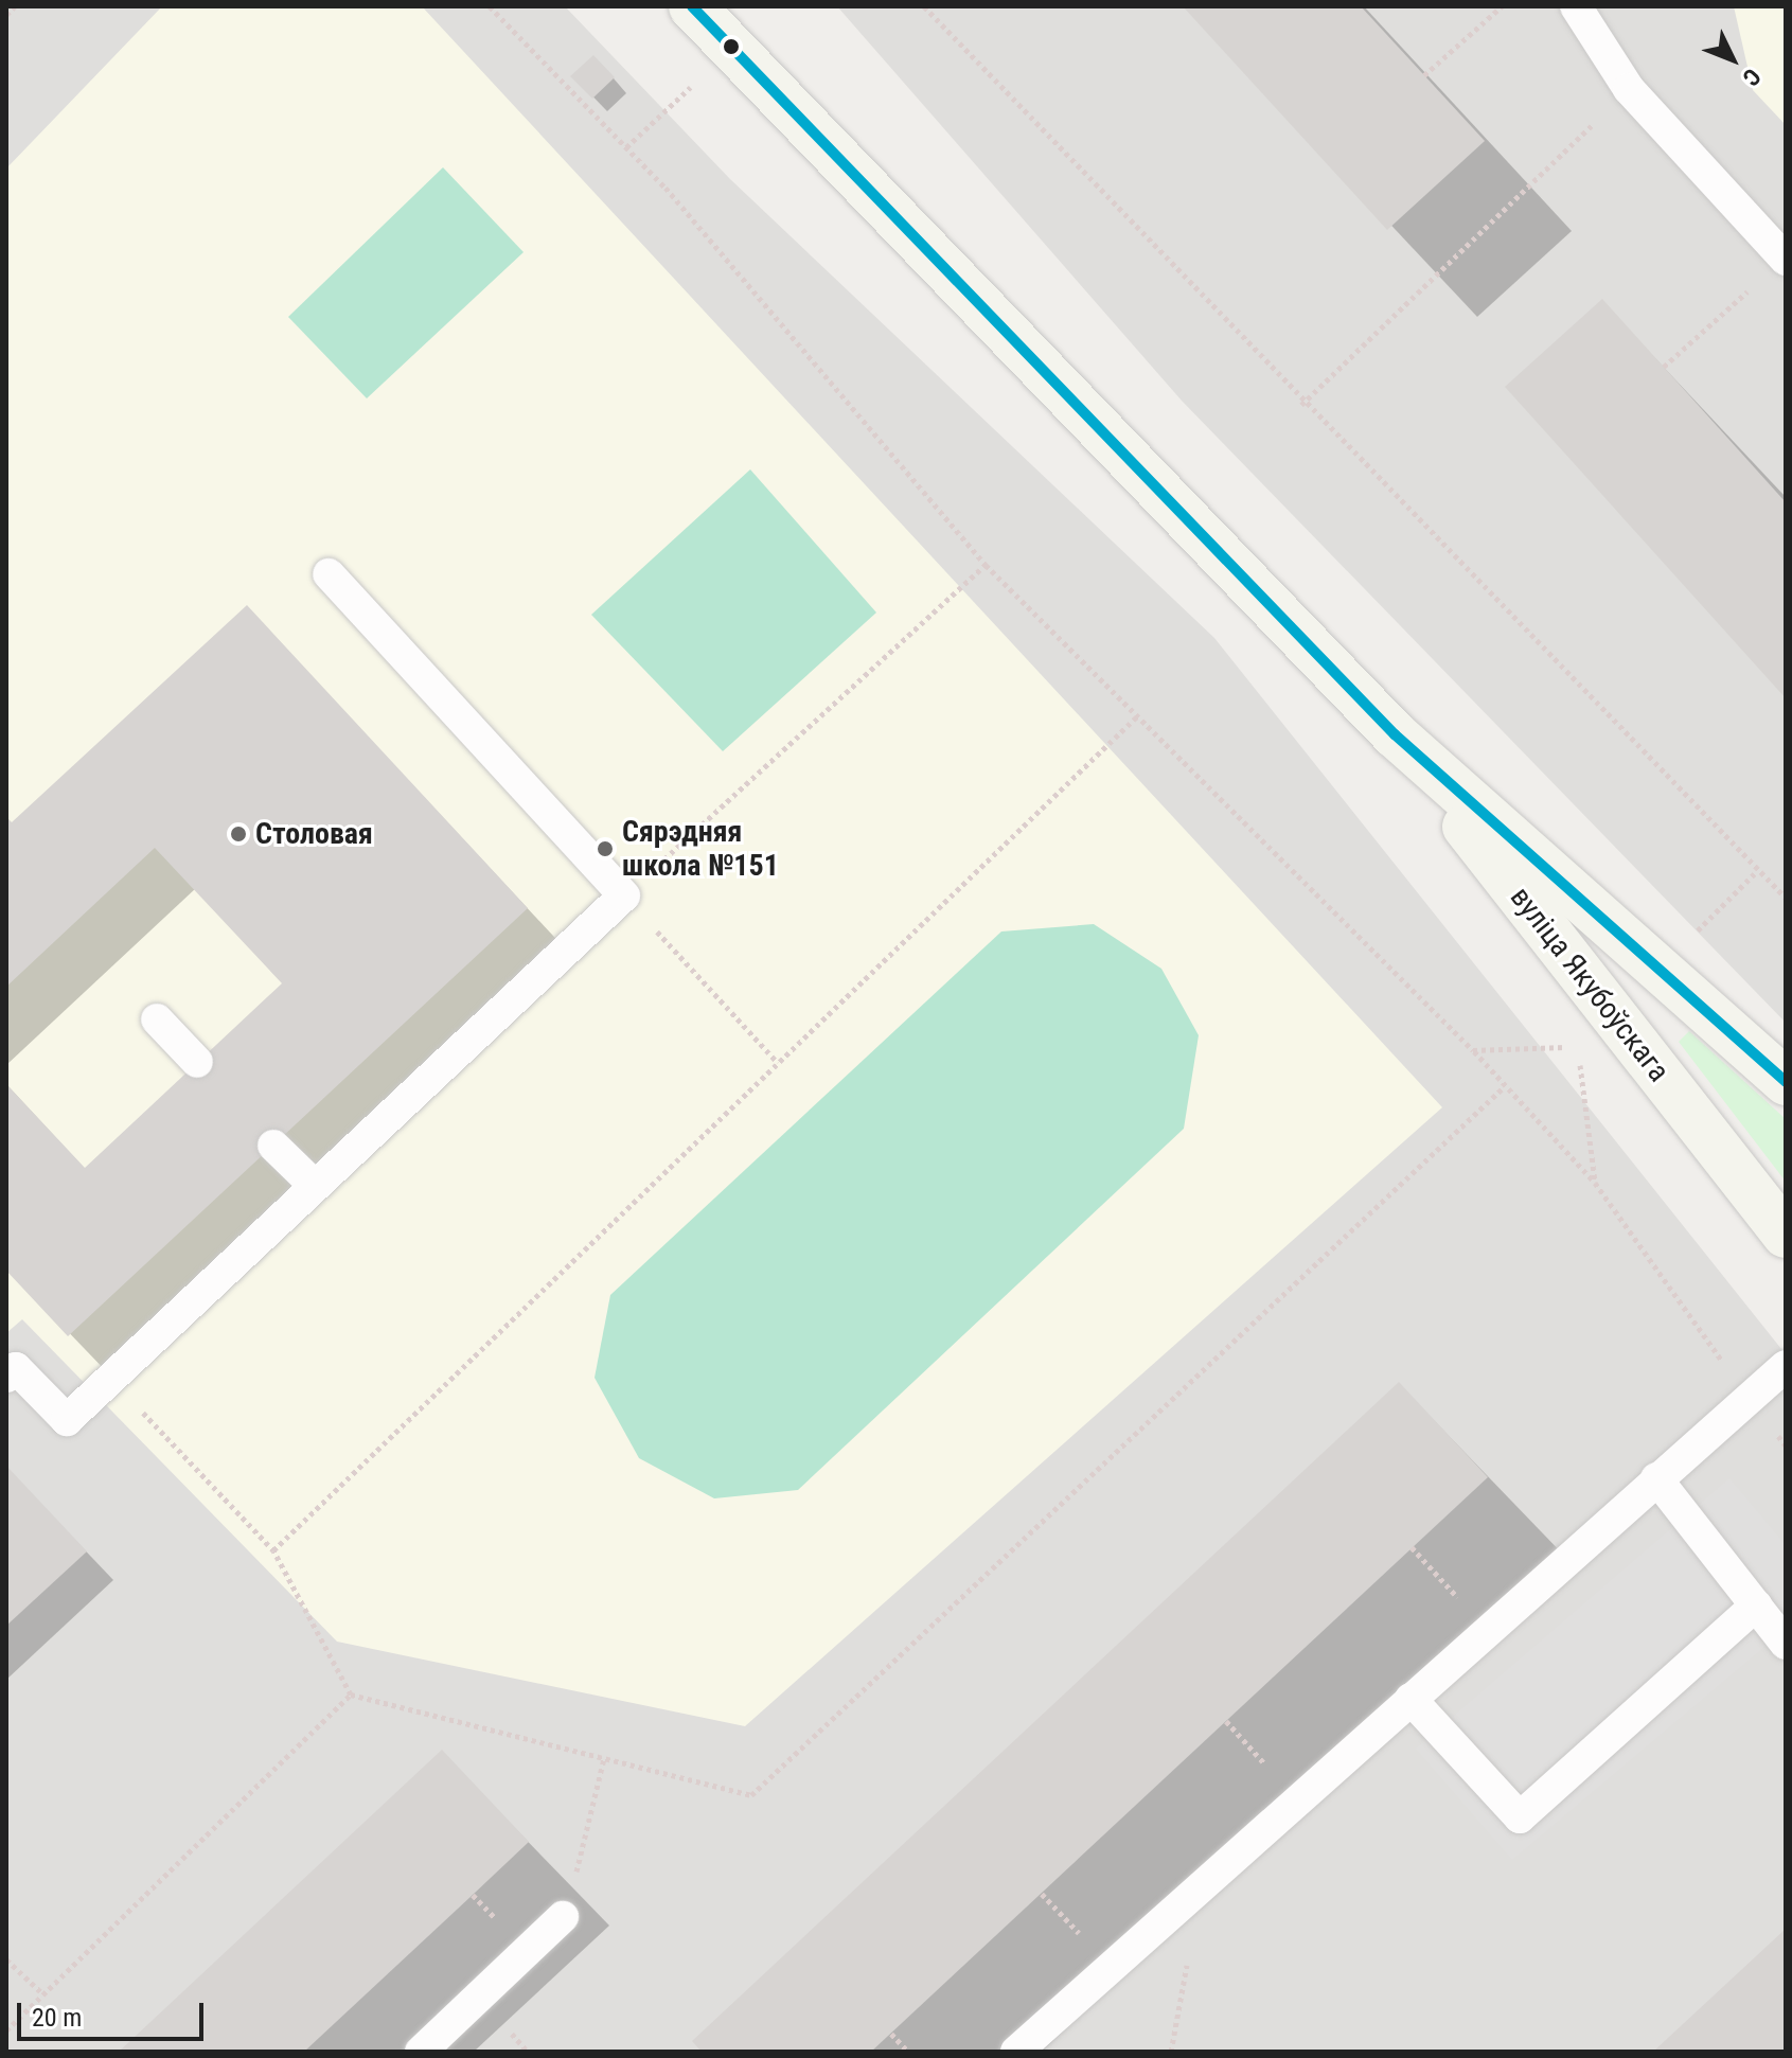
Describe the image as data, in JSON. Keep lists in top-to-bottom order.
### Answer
{
  "streets": {
    "main road": ["вуліца Якубоўскага"]
  },
  "places": ["Столовая", "Сярэдняя школа №151"],
  "scale_bar": "20 m",
  "north": "bottom right"
}
